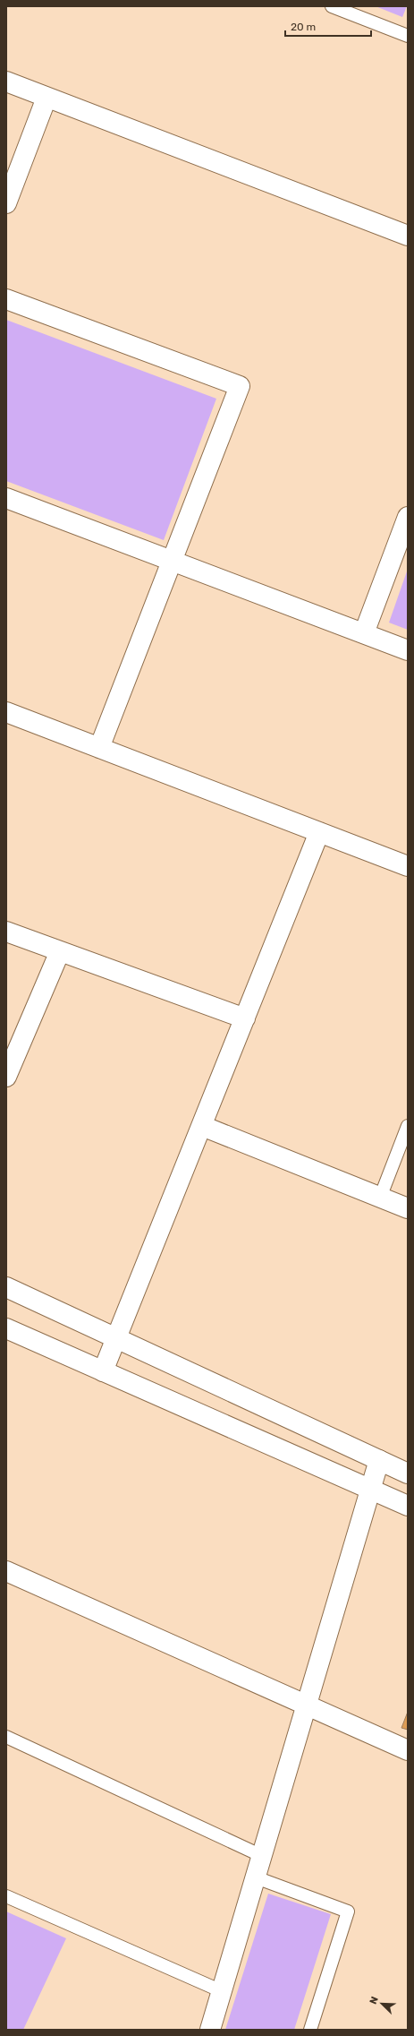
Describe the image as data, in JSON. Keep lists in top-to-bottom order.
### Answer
{
  "scale_bar": "20 m",
  "north": "top left"
}
